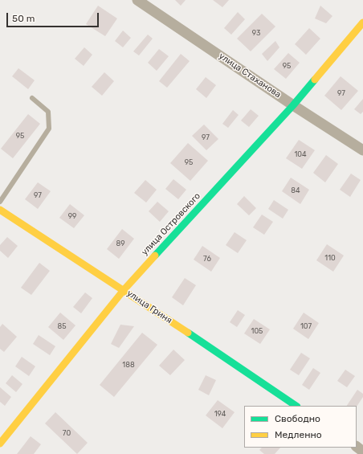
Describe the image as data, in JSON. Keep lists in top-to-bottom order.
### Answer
{
  "streets": {
    "street": ["улица Стаханова", "улица Островского", "улица Гриня"]
  },
  "crossings": [
    ["улица Стаханова", "улица Островского"],
    ["улица Островского", "улица Гриня"]
  ],
  "house_numbers": [
    "93",
    "95",
    "97",
    "95",
    "97",
    "104",
    "95",
    "84",
    "97",
    "99",
    "89",
    "110",
    "76",
    "85",
    "107",
    "105",
    "188",
    "194",
    "70"
  ],
  "legend": ["Свободно", "Медленно"],
  "scale_bar": "50 m"
}
